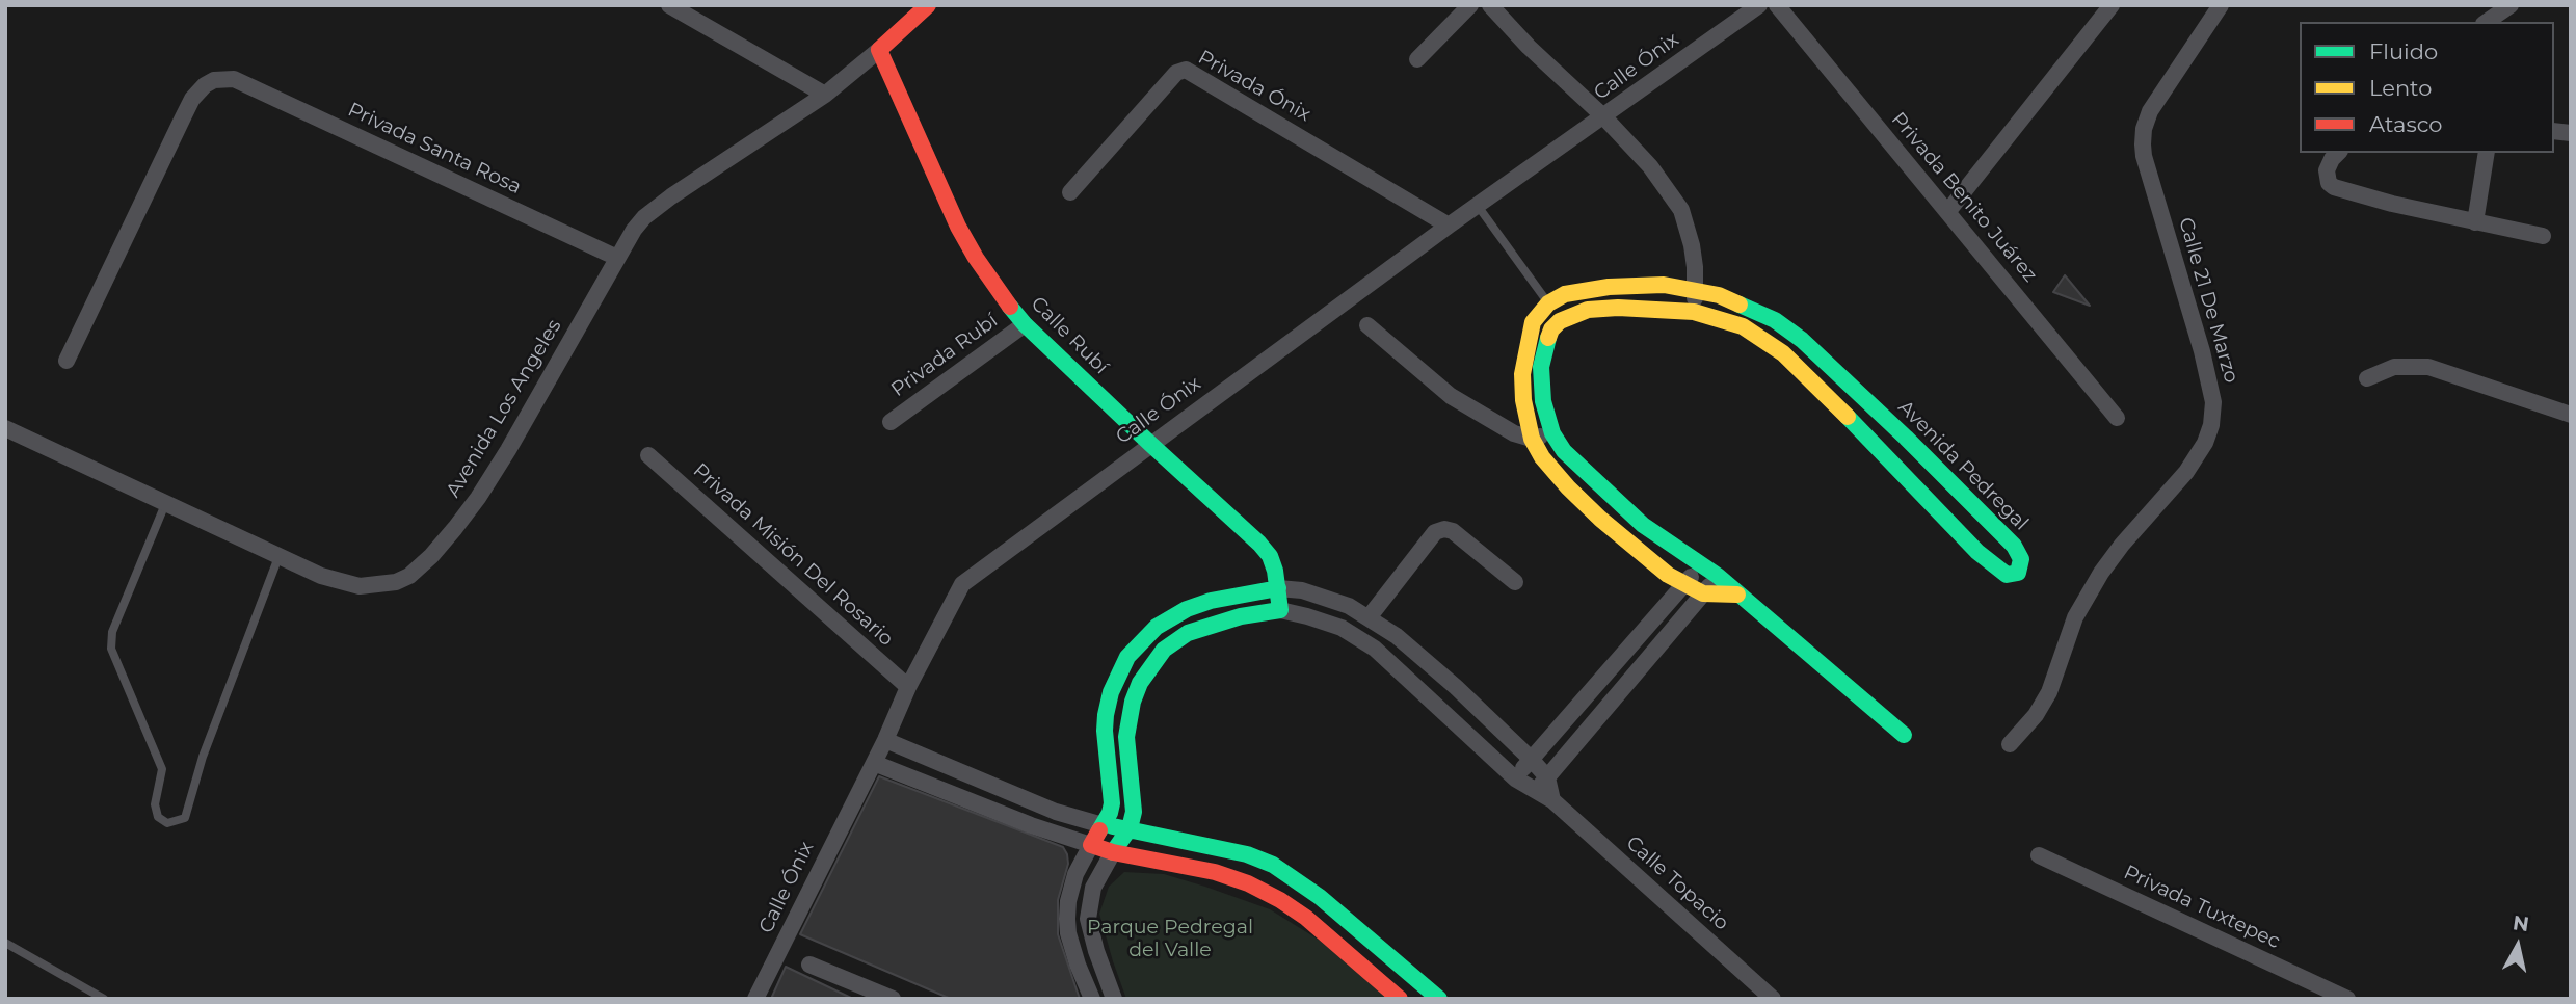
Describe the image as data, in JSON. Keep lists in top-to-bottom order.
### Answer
{
  "streets": {
    "street": [
      "Calle Ónix",
      "Privada Ónix",
      "Privada Santa Rosa",
      "Privada Benito Juárez",
      "Calle 21 De Marzo",
      "Calle Rubí",
      "Privada Rubí",
      "Avenida Los Angeles",
      "Avenida Pedregal",
      "Privada Misión Del Rosario",
      "Calle Topacio",
      "Privada Tuxtepec"
    ]
  },
  "crossings": [
    ["Calle Ónix", "Privada Ónix"],
    ["Calle Ónix", "Calle Rubí"],
    ["Calle Ónix", "Privada Misión Del Rosario"],
    ["Privada Santa Rosa", "Avenida Los Angeles"],
    ["Calle Rubí", "Privada Rubí"],
    ["Calle Rubí", "Avenida Los Angeles"]
  ],
  "parks": ["Parque Pedregal del Valle"],
  "legend": ["Fluido", "Lento", "Atasco"],
  "north": "top"
}
